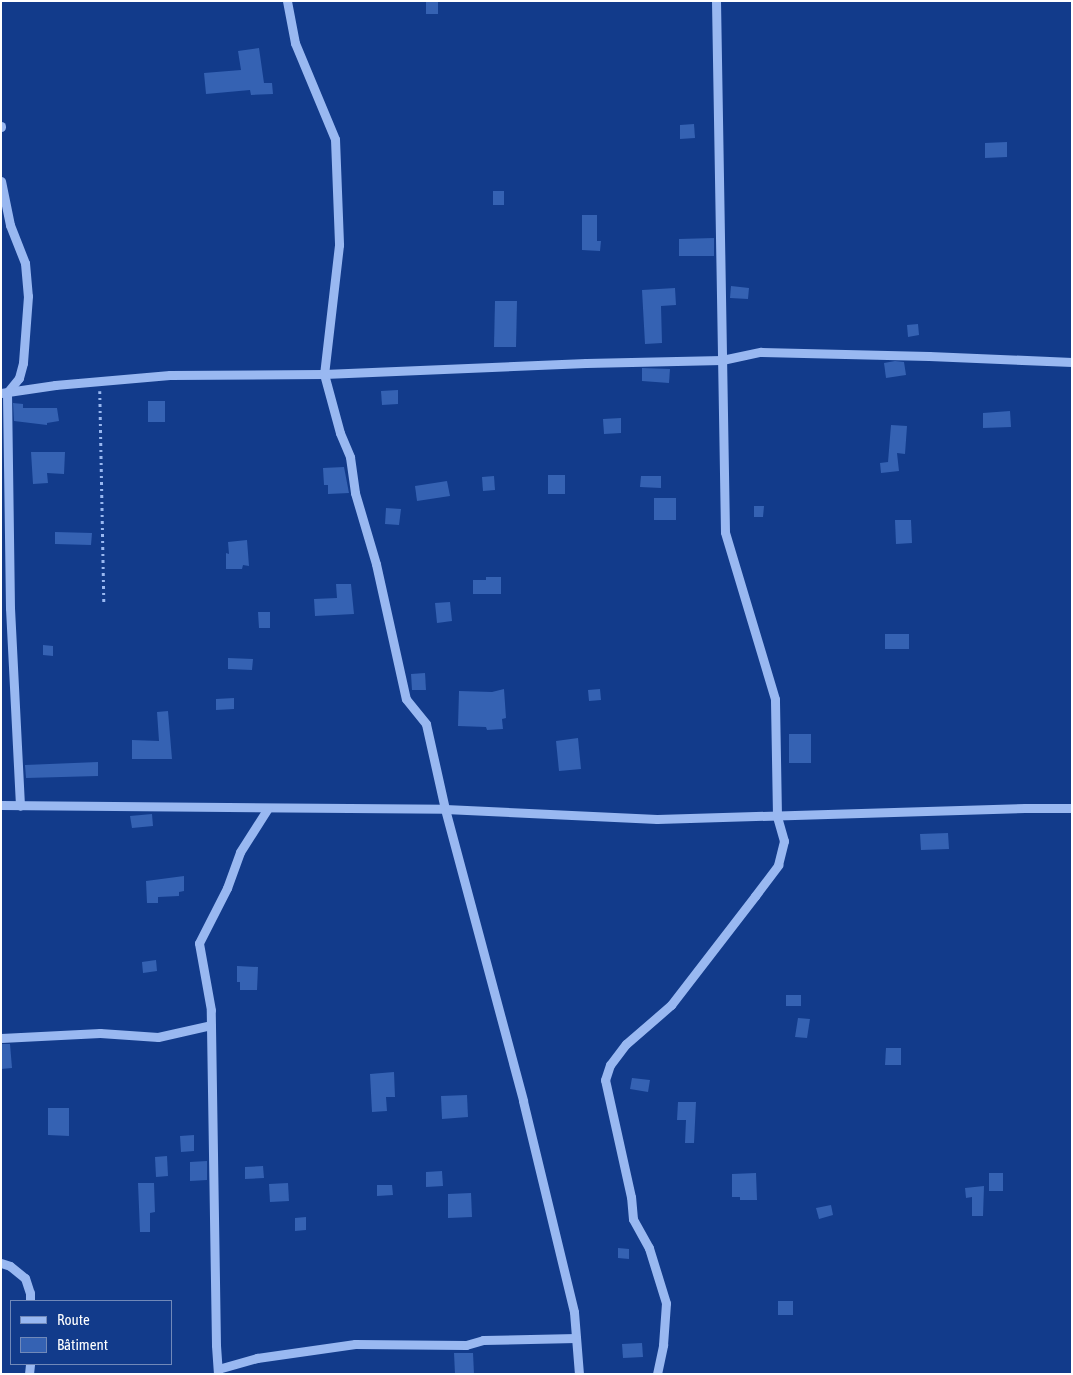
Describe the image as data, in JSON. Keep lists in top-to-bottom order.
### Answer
{
  "legend": ["Route", "Bâtiment"]
}
